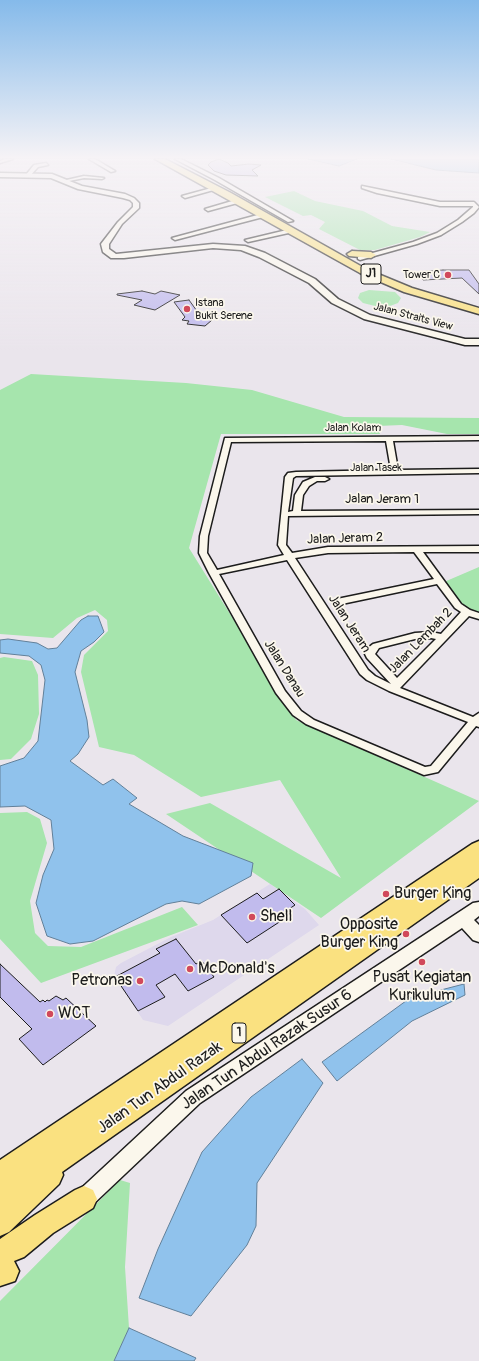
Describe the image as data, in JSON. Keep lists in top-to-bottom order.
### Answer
{
  "streets": {
    "highway": ["J1", "1", "Jalan Tun Abdul Razak"],
    "street": [
      "Jalan Straits View",
      "Jalan Kolam",
      "Jalan Tasek",
      "Jalan Jeram 1",
      "Jalan Jeram 2",
      "Jalan Jeram",
      "Jalan Lembah 2",
      "Jalan Danau",
      "Jalan Tun Abdul Razak Susur 6"
    ]
  },
  "crossings": [
    ["Jalan Kolam", "Jalan Danau"],
    ["Jalan Tasek", "Jalan Jeram 1"],
    ["Jalan Tasek", "Jalan Jeram"],
    ["Jalan Jeram 1", "Jalan Jeram"],
    ["Jalan Jeram 2", "Jalan Jeram"],
    ["Jalan Jeram 2", "Jalan Danau"],
    ["Jalan Jeram", "Jalan Lembah 2"],
    ["Jalan Jeram", "Jalan Danau"]
  ],
  "places": [
    "Tower C",
    "Istana Bukit Serene",
    "Burger King",
    "Shell",
    "Opposite Burger King",
    "Pusat Kegiatan Kurikulum",
    "McDonald's",
    "Petronas",
    "WCT"
  ]
}
